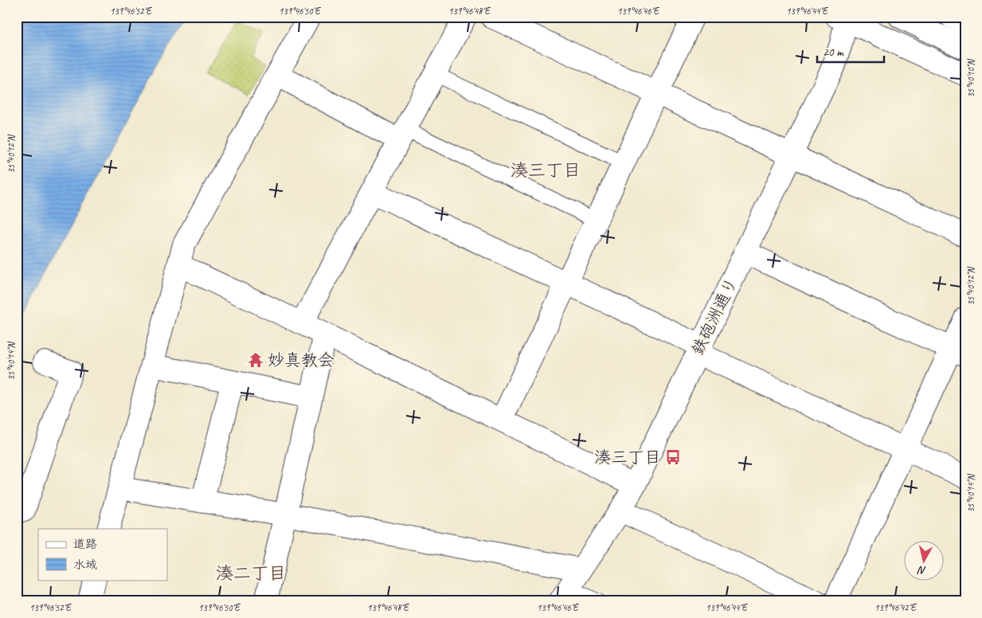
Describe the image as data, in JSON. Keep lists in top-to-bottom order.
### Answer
{
  "streets": {
    "street": ["鉄砲洲通り"]
  },
  "districts": ["湊三丁目", "湊二丁目"],
  "places": {
    "temple": ["妙真教会"],
    "bus stop": ["湊三丁目"]
  },
  "legend": ["道路", "水域"],
  "scale_bar": "20 m",
  "north": "bottom",
  "coordinates": [
    "139°46'52\"E",
    "139°46'50\"E",
    "139°46'48\"E",
    "139°46'46\"E",
    "139°46'44\"E",
    "35°40'10\"N",
    "35°40'12\"N",
    "35°40'14\"N",
    "139°46'42\"E"
  ]
}
